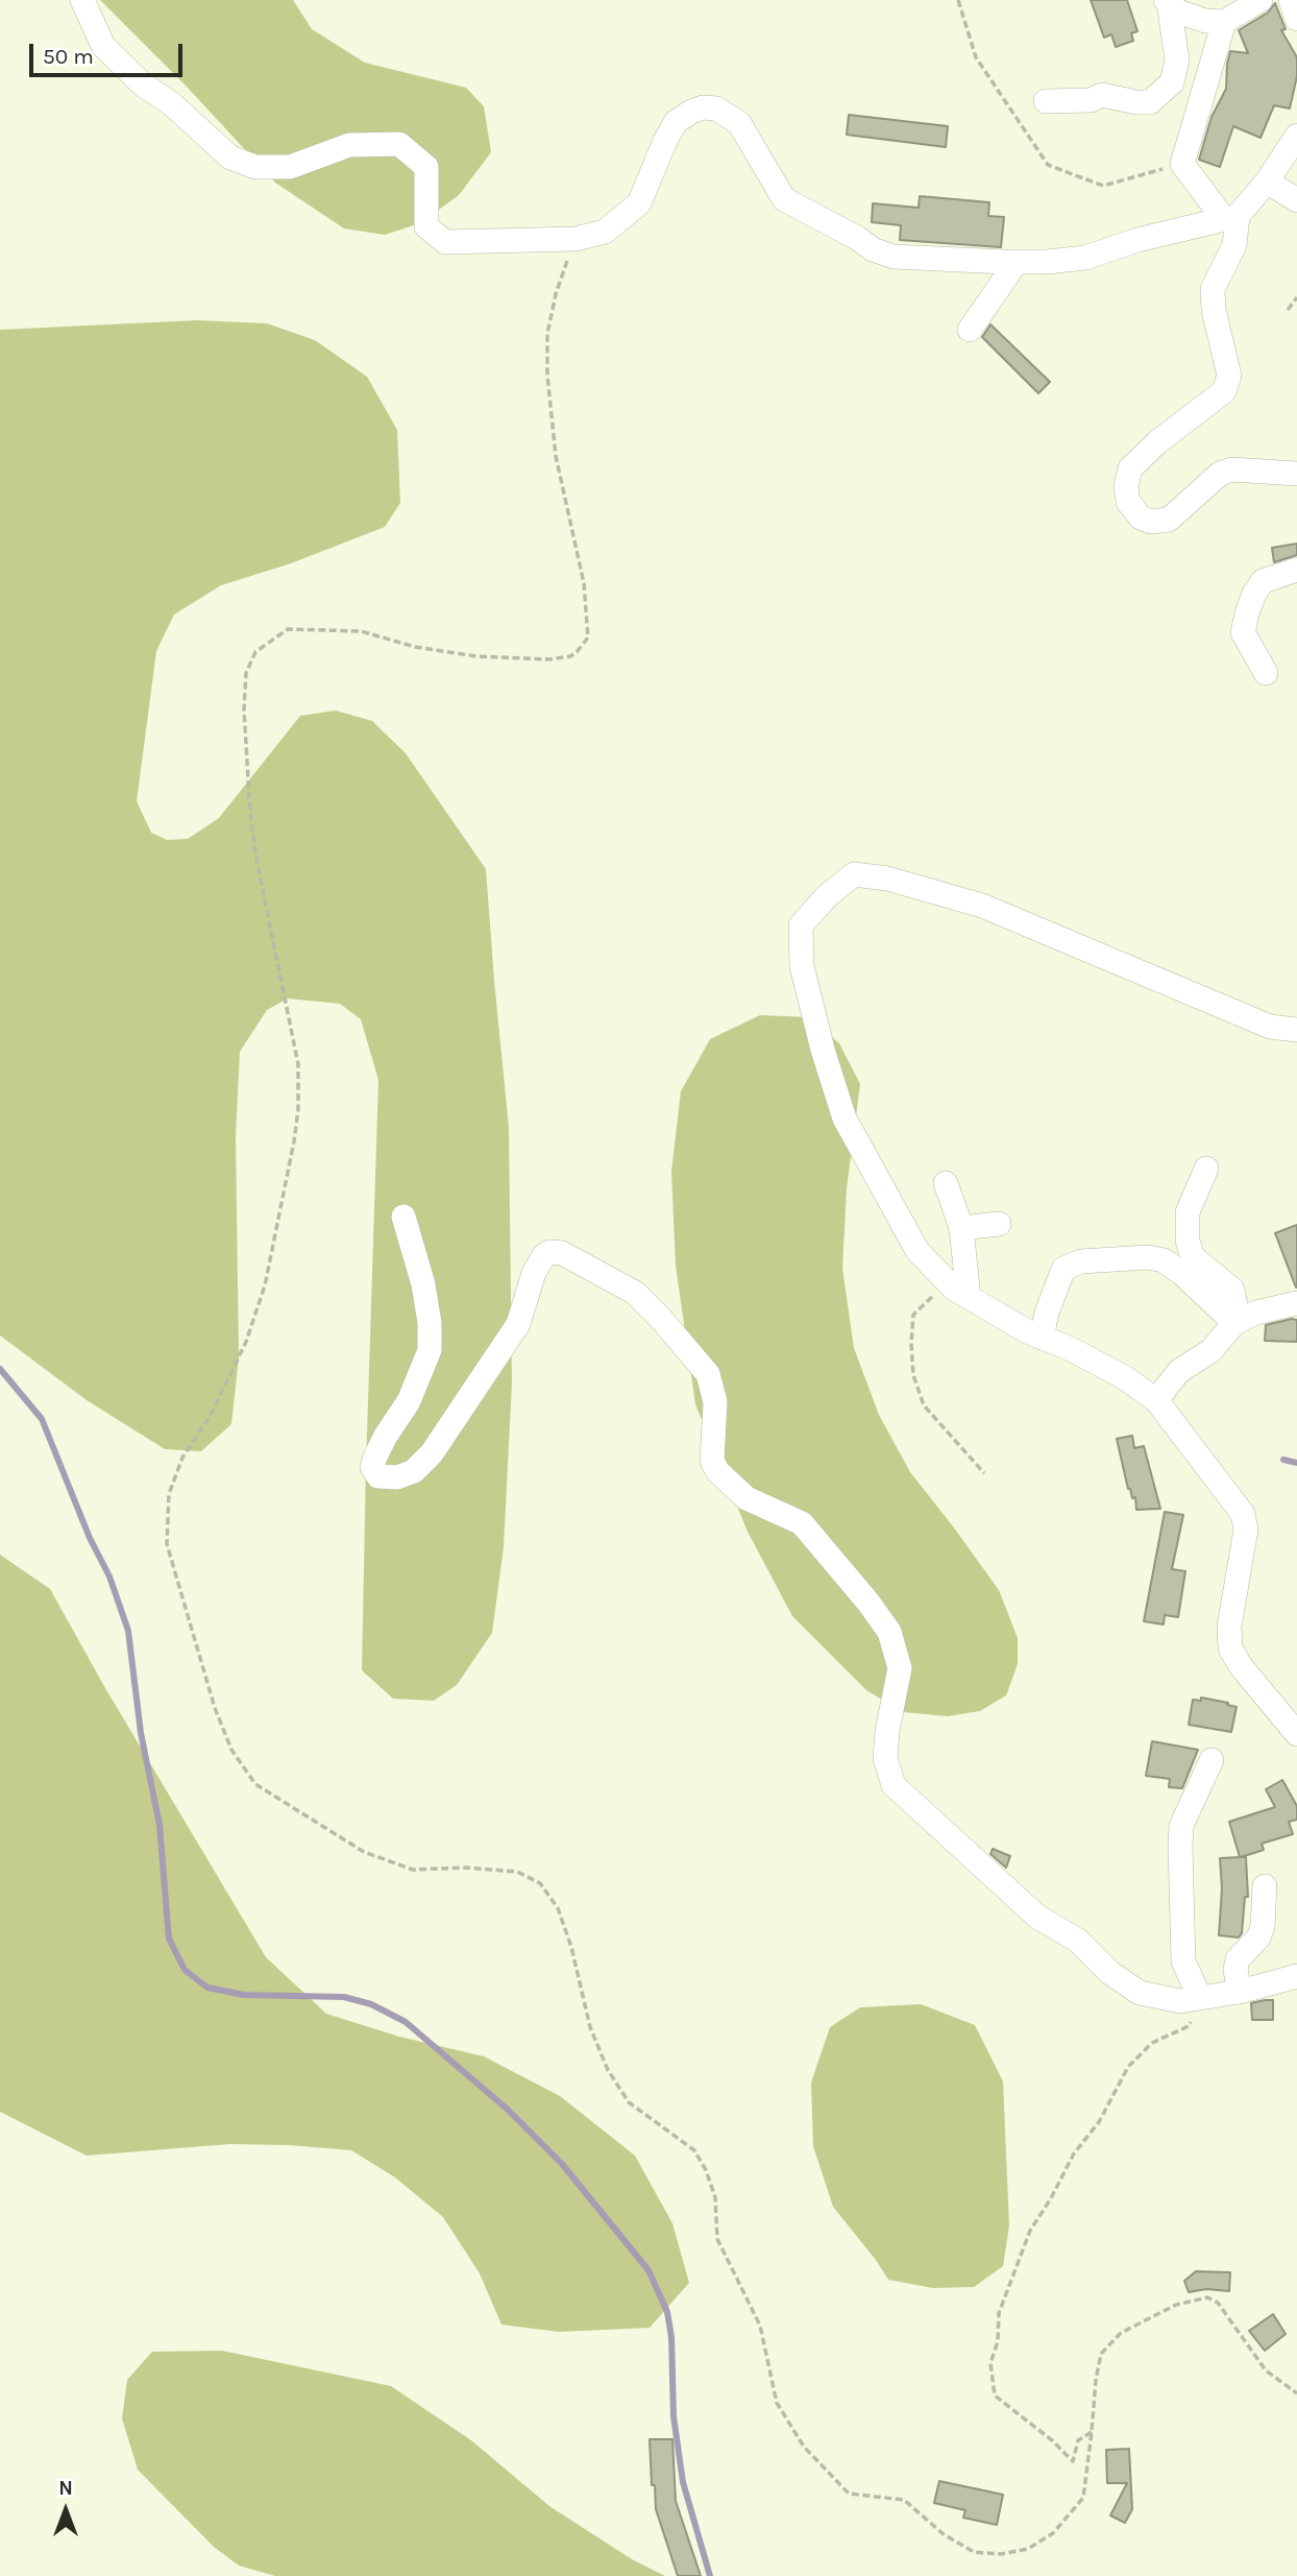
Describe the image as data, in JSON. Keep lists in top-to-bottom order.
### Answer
{
  "scale_bar": "50 m",
  "north": "top"
}
